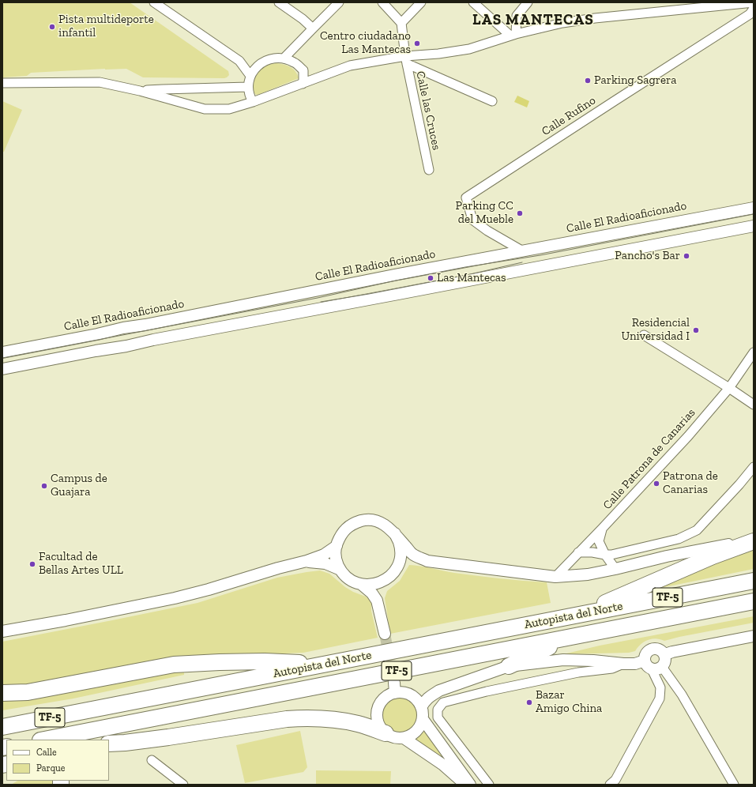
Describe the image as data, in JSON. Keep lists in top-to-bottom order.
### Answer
{
  "streets": {
    "highway": ["TF-5", "Autopista del Norte"],
    "street": [
      "Calle las Cruces",
      "Calle Rufino",
      "Calle El Radioaficionado",
      "Calle Patrona de Canarias"
    ]
  },
  "crossings": [
    ["Calle Rufino", "Calle El Radioaficionado"]
  ],
  "districts": ["LAS MANTECAS"],
  "places": [
    "Pista multideporte infantil",
    "Centro ciudadano Las Mantecas",
    "Parking Sagrera",
    "Parking CC del Mueble",
    "Pancho's Bar",
    "Las Mantecas",
    "Residencial Universidad I",
    "Patrona de Canarias",
    "Campus de Guajara",
    "Facultad de Bellas Artes ULL",
    "Bazar Amigo China"
  ],
  "legend": ["Calle", "Parque"]
}
